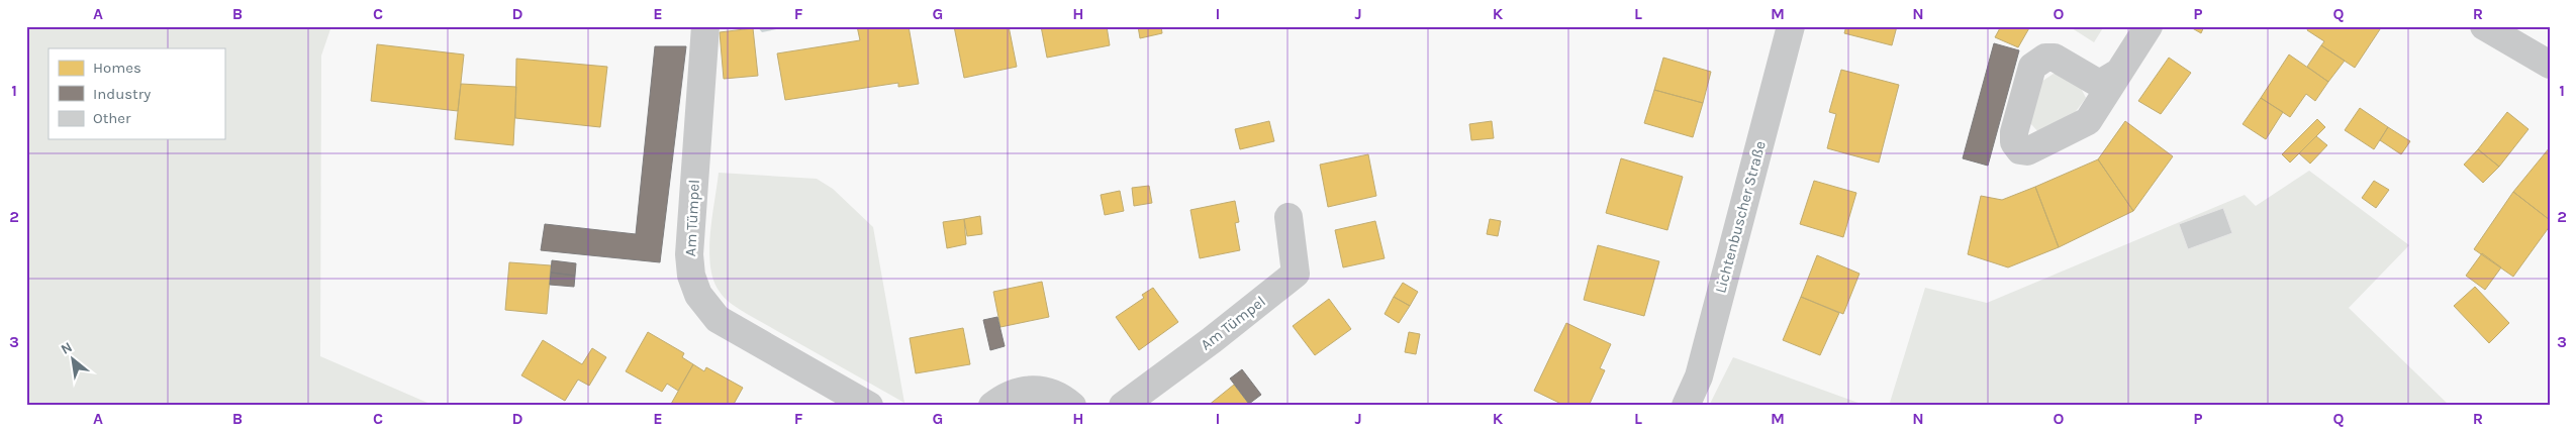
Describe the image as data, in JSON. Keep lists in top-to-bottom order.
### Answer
{
  "streets": {
    "street": ["Lichtenbuscher Straße", "Am Tümpel"]
  },
  "legend": ["Homes", "Industry", "Other"],
  "north": "top left",
  "grid": {
    "columns": [
      "A",
      "B",
      "C",
      "D",
      "E",
      "F",
      "G",
      "H",
      "I",
      "J",
      "K",
      "L",
      "M",
      "N",
      "O",
      "P",
      "Q",
      "R"
    ],
    "rows": ["1", "2", "3"]
  }
}
